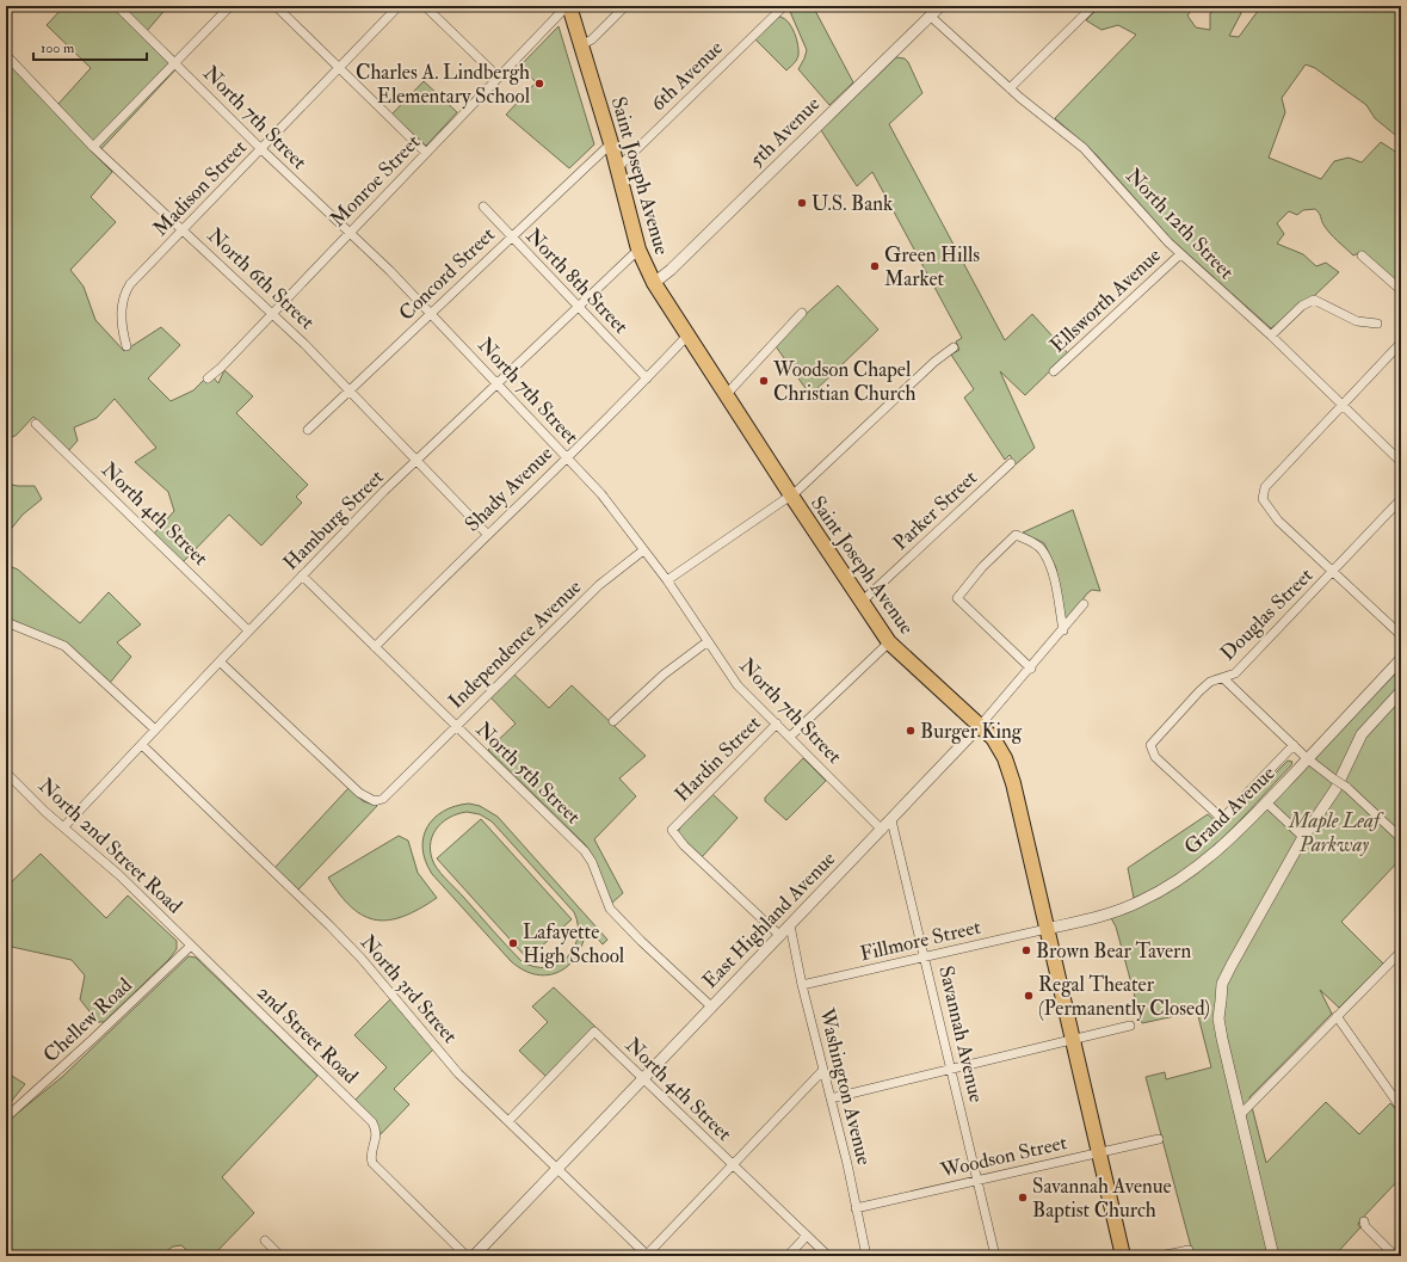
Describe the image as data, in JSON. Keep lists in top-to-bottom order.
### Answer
{
  "streets": {
    "main road": ["Saint Joseph Avenue"],
    "street": [
      "6th Avenue",
      "North 7th Street",
      "5th Avenue",
      "Monroe Street",
      "Madison Street",
      "North 12th Street",
      "Concord Street",
      "North 6th Street",
      "North 8th Street",
      "Ellsworth Avenue",
      "Shady Avenue",
      "Parker Street",
      "North 4th Street",
      "Hamburg Street",
      "Douglas Street",
      "Independence Avenue",
      "Hardin Street",
      "North 5th Street",
      "Grand Avenue",
      "North 2nd Street Road",
      "East Highland Avenue",
      "Fillmore Street",
      "North 3rd Street",
      "Chellew Road",
      "2nd Street Road",
      "Savannah Avenue",
      "Washington Avenue",
      "Woodson Street"
    ]
  },
  "crossings": [
    ["6th Avenue", "Saint Joseph Avenue"],
    ["North 7th Street", "Monroe Street"],
    ["North 7th Street", "Madison Street"],
    ["North 7th Street", "Concord Street"],
    ["North 7th Street", "Shady Avenue"],
    ["North 7th Street", "Hamburg Street"],
    ["North 7th Street", "Independence Avenue"],
    ["North 7th Street", "Hardin Street"],
    ["North 7th Street", "East Highland Avenue"],
    ["5th Avenue", "Saint Joseph Avenue"],
    ["5th Avenue", "North 12th Street"],
    ["Saint Joseph Avenue", "Monroe Street"],
    ["Saint Joseph Avenue", "Concord Street"],
    ["Saint Joseph Avenue", "Shady Avenue"],
    ["Saint Joseph Avenue", "Parker Street"],
    ["Saint Joseph Avenue", "Hamburg Street"],
    ["Saint Joseph Avenue", "Grand Avenue"],
    ["Saint Joseph Avenue", "East Highland Avenue"],
    ["Saint Joseph Avenue", "Fillmore Street"],
    ["Saint Joseph Avenue", "Woodson Street"],
    ["Monroe Street", "North 6th Street"],
    ["Madison Street", "North 6th Street"],
    ["North 12th Street", "Ellsworth Avenue"],
    ["Concord Street", "North 6th Street"],
    ["Concord Street", "North 8th Street"],
    ["North 6th Street", "Shady Avenue"],
    ["North 6th Street", "Hamburg Street"],
    ["North 8th Street", "Shady Avenue"],
    ["North 8th Street", "Hamburg Street"],
    ["Shady Avenue", "North 5th Street"],
    ["North 4th Street", "Hamburg Street"],
    ["North 4th Street", "East Highland Avenue"],
    ["North 4th Street", "North 3rd Street"],
    ["Hamburg Street", "Independence Avenue"],
    ["Hamburg Street", "North 5th Street"],
    ["Hamburg Street", "North 2nd Street Road"],
    ["Hamburg Street", "North 3rd Street"],
    ["Independence Avenue", "North 5th Street"],
    ["Hardin Street", "East Highland Avenue"],
    ["North 5th Street", "East Highland Avenue"],
    ["Grand Avenue", "Fillmore Street"],
    ["North 2nd Street Road", "Chellew Road"],
    ["North 2nd Street Road", "2nd Street Road"],
    ["East Highland Avenue", "North 3rd Street"],
    ["East Highland Avenue", "Savannah Avenue"],
    ["East Highland Avenue", "Washington Avenue"],
    ["Fillmore Street", "Savannah Avenue"],
    ["Fillmore Street", "Washington Avenue"],
    ["Chellew Road", "2nd Street Road"],
    ["Savannah Avenue", "Woodson Street"],
    ["Washington Avenue", "Woodson Street"]
  ],
  "parks": ["Maple Leaf Parkway"],
  "places": [
    "Charles A. Lindbergh Elementary School",
    "U.S. Bank",
    "Green Hills Market",
    "Woodson Chapel Christian Church",
    "Burger King",
    "Lafayette High School",
    "Brown Bear Tavern",
    "Regal Theater (Permanently Closed)",
    "Savannah Avenue Baptist Church"
  ],
  "scale_bar": "100 m"
}
